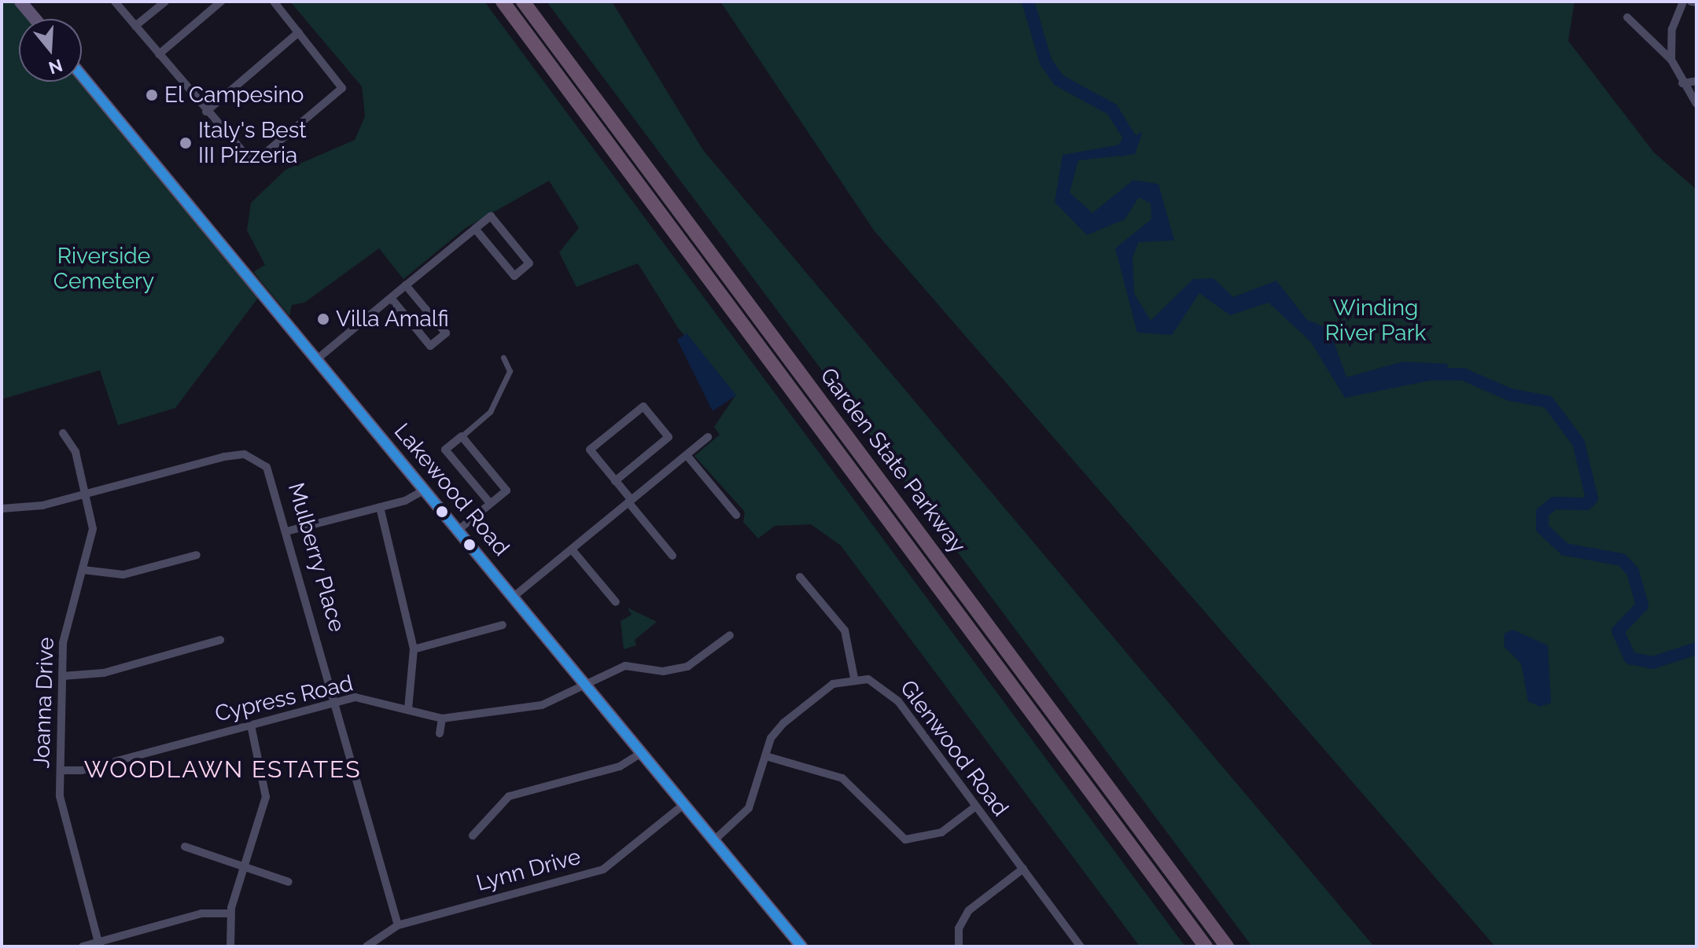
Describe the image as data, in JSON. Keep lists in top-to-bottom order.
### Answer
{
  "streets": {
    "highway": ["Garden State Parkway"],
    "main road": ["Lakewood Road"],
    "street": [
      "Mulberry Place",
      "Cypress Road",
      "Joanna Drive",
      "Glenwood Road",
      "Lynn Drive"
    ]
  },
  "crossings": [
    ["Lakewood Road", "Cypress Road"],
    ["Lakewood Road", "Lynn Drive"],
    ["Mulberry Place", "Cypress Road"],
    ["Mulberry Place", "Joanna Drive"],
    ["Mulberry Place", "Lynn Drive"],
    ["Cypress Road", "Joanna Drive"]
  ],
  "districts": ["WOODLAWN ESTATES"],
  "parks": ["Riverside Cemetery", "Winding River Park"],
  "places": ["El Campesino", "Italy's Best III Pizzeria", "Villa Amalfi"],
  "north": "bottom"
}
